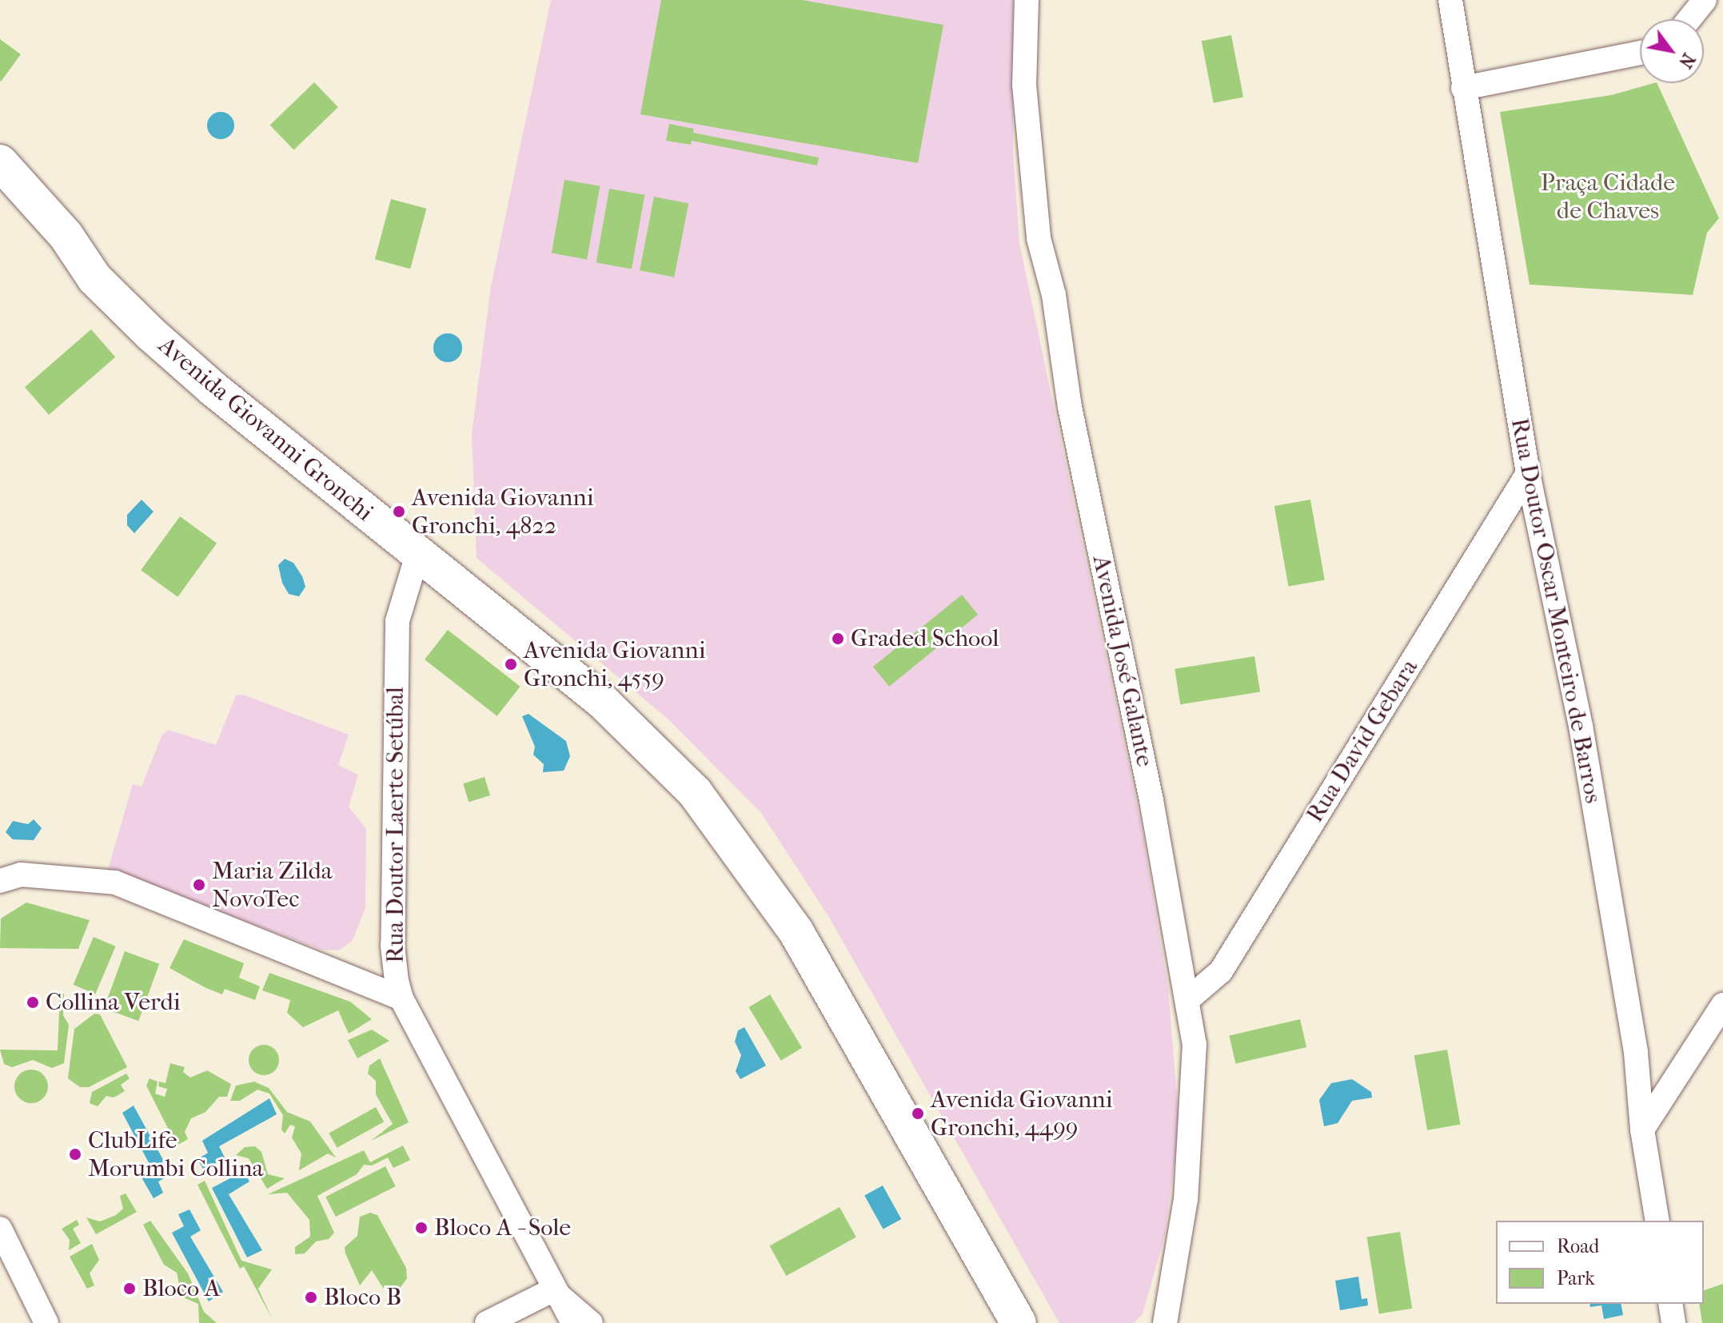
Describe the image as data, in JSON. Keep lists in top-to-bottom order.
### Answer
{
  "streets": {
    "main road": ["Avenida Giovanni Gronchi"],
    "street": [
      "Rua Doutor Oscar Monteiro de Barros",
      "Avenida José Galante",
      "Rua David Gebara",
      "Rua Doutor Laerte Setúbal"
    ]
  },
  "crossings": [
    ["Avenida Giovanni Gronchi", "Rua Doutor Laerte Setúbal"],
    ["Rua Doutor Oscar Monteiro de Barros", "Rua David Gebara"],
    ["Avenida José Galante", "Rua David Gebara"]
  ],
  "parks": ["Praça Cidade de Chaves"],
  "places": [
    "Avenida Giovanni Gronchi, 4822",
    "Graded School",
    "Avenida Giovanni Gronchi, 4559",
    "Maria Zilda NovoTec",
    "Collina Verdi",
    "Avenida Giovanni Gronchi, 4499",
    "ClubLife Morumbi Collina",
    "Bloco A - Sole",
    "Bloco A",
    "Bloco B"
  ],
  "legend": ["Road", "Park"],
  "north": "bottom right"
}
